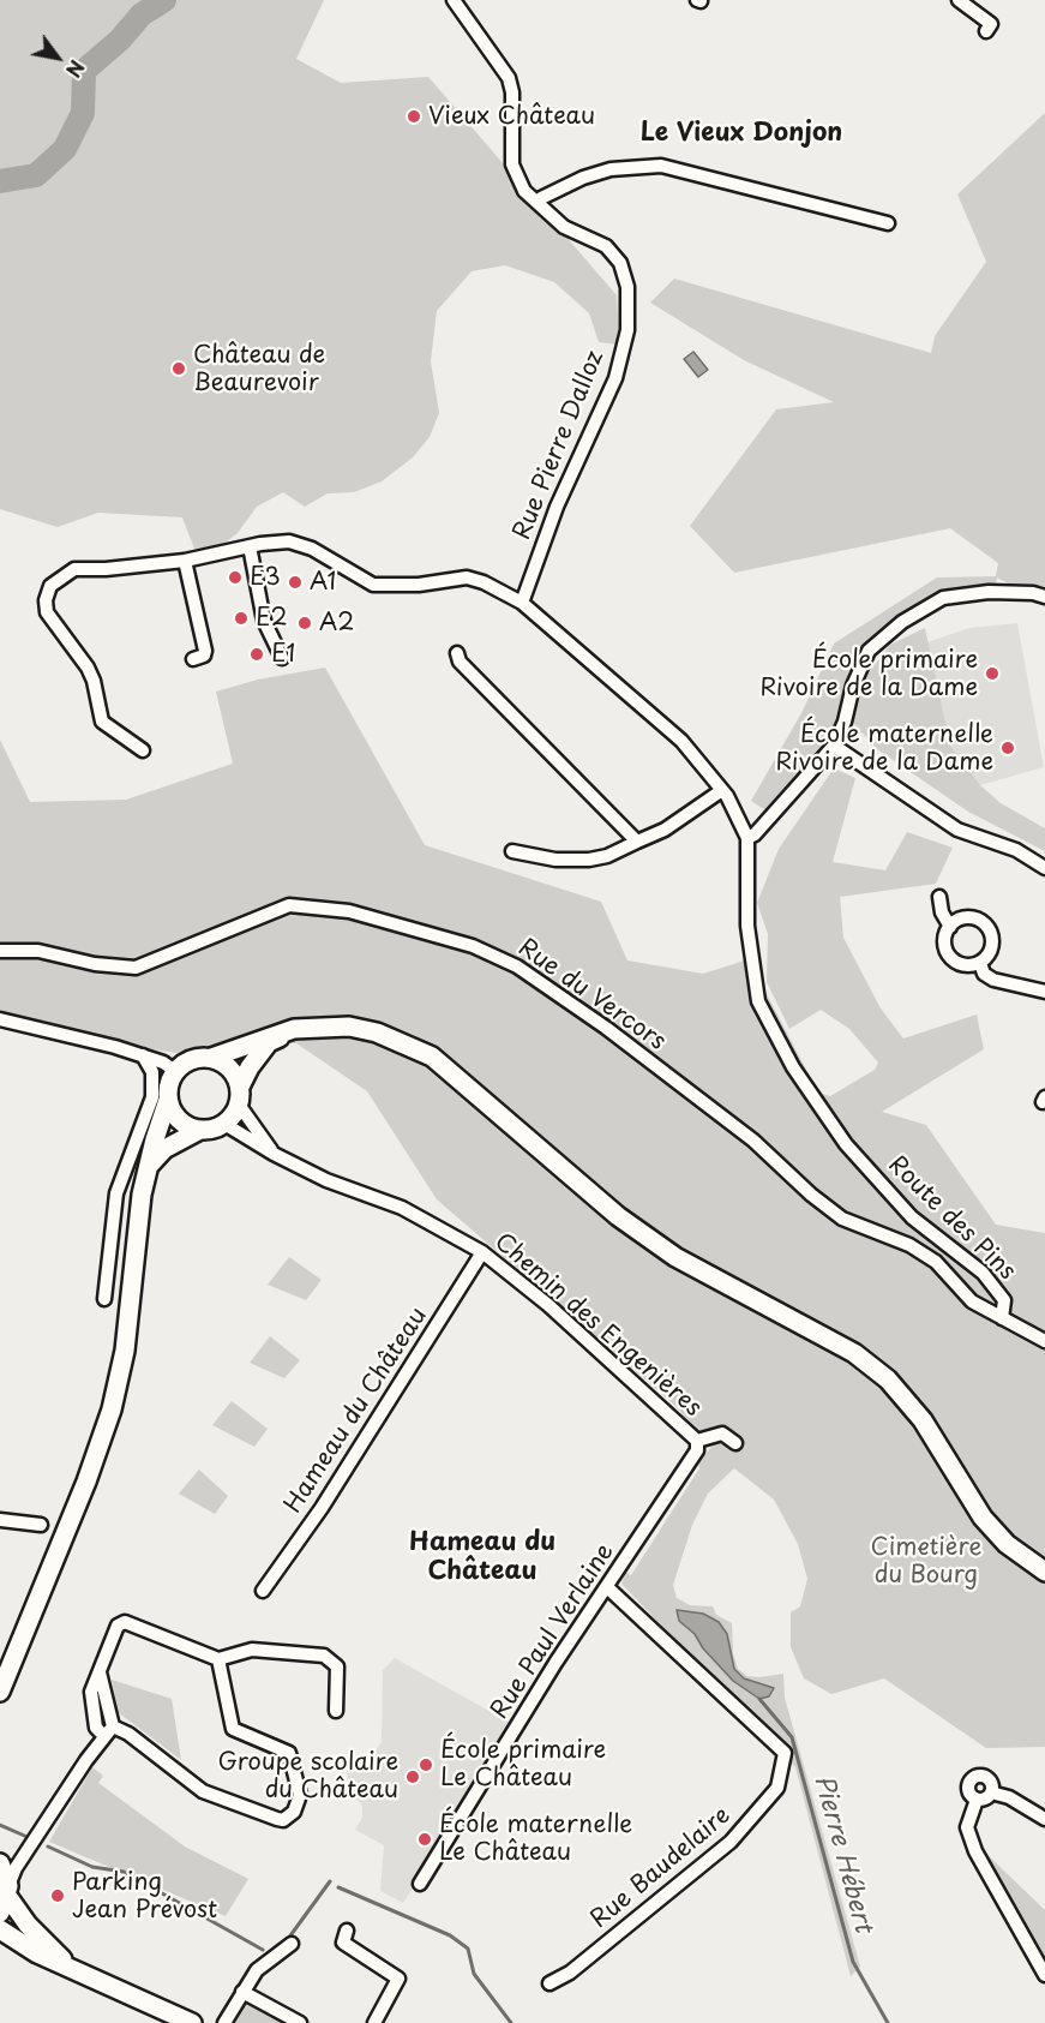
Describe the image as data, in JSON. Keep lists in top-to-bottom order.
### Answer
{
  "streets": {
    "street": [
      "Rue Pierre Dalloz",
      "Rue du Vercors",
      "Route des Pins",
      "Chemin des Engenières",
      "Hameau du Château",
      "Rue Paul Verlaine",
      "Rue Baudelaire"
    ]
  },
  "crossings": [
    ["Rue du Vercors", "Route des Pins"],
    ["Chemin des Engenières", "Hameau du Château"],
    ["Chemin des Engenières", "Rue Paul Verlaine"],
    ["Rue Paul Verlaine", "Rue Baudelaire"]
  ],
  "districts": ["Le Vieux Donjon", "Hameau du Château"],
  "water": ["Pierre Hébert"],
  "parks": ["Cimetière du Bourg"],
  "places": [
    "Vieux Château",
    "Château de Beaurevoir",
    "E3",
    "A1",
    "E2",
    "A2",
    "E1",
    "École primaire Rivoire de la Dame",
    "École maternelle Rivoire de la Dame",
    "École primaire Le Château",
    "Groupe scolaire du Château",
    "École maternelle Le Château",
    "Parking Jean Prévost"
  ],
  "north": "bottom right"
}
